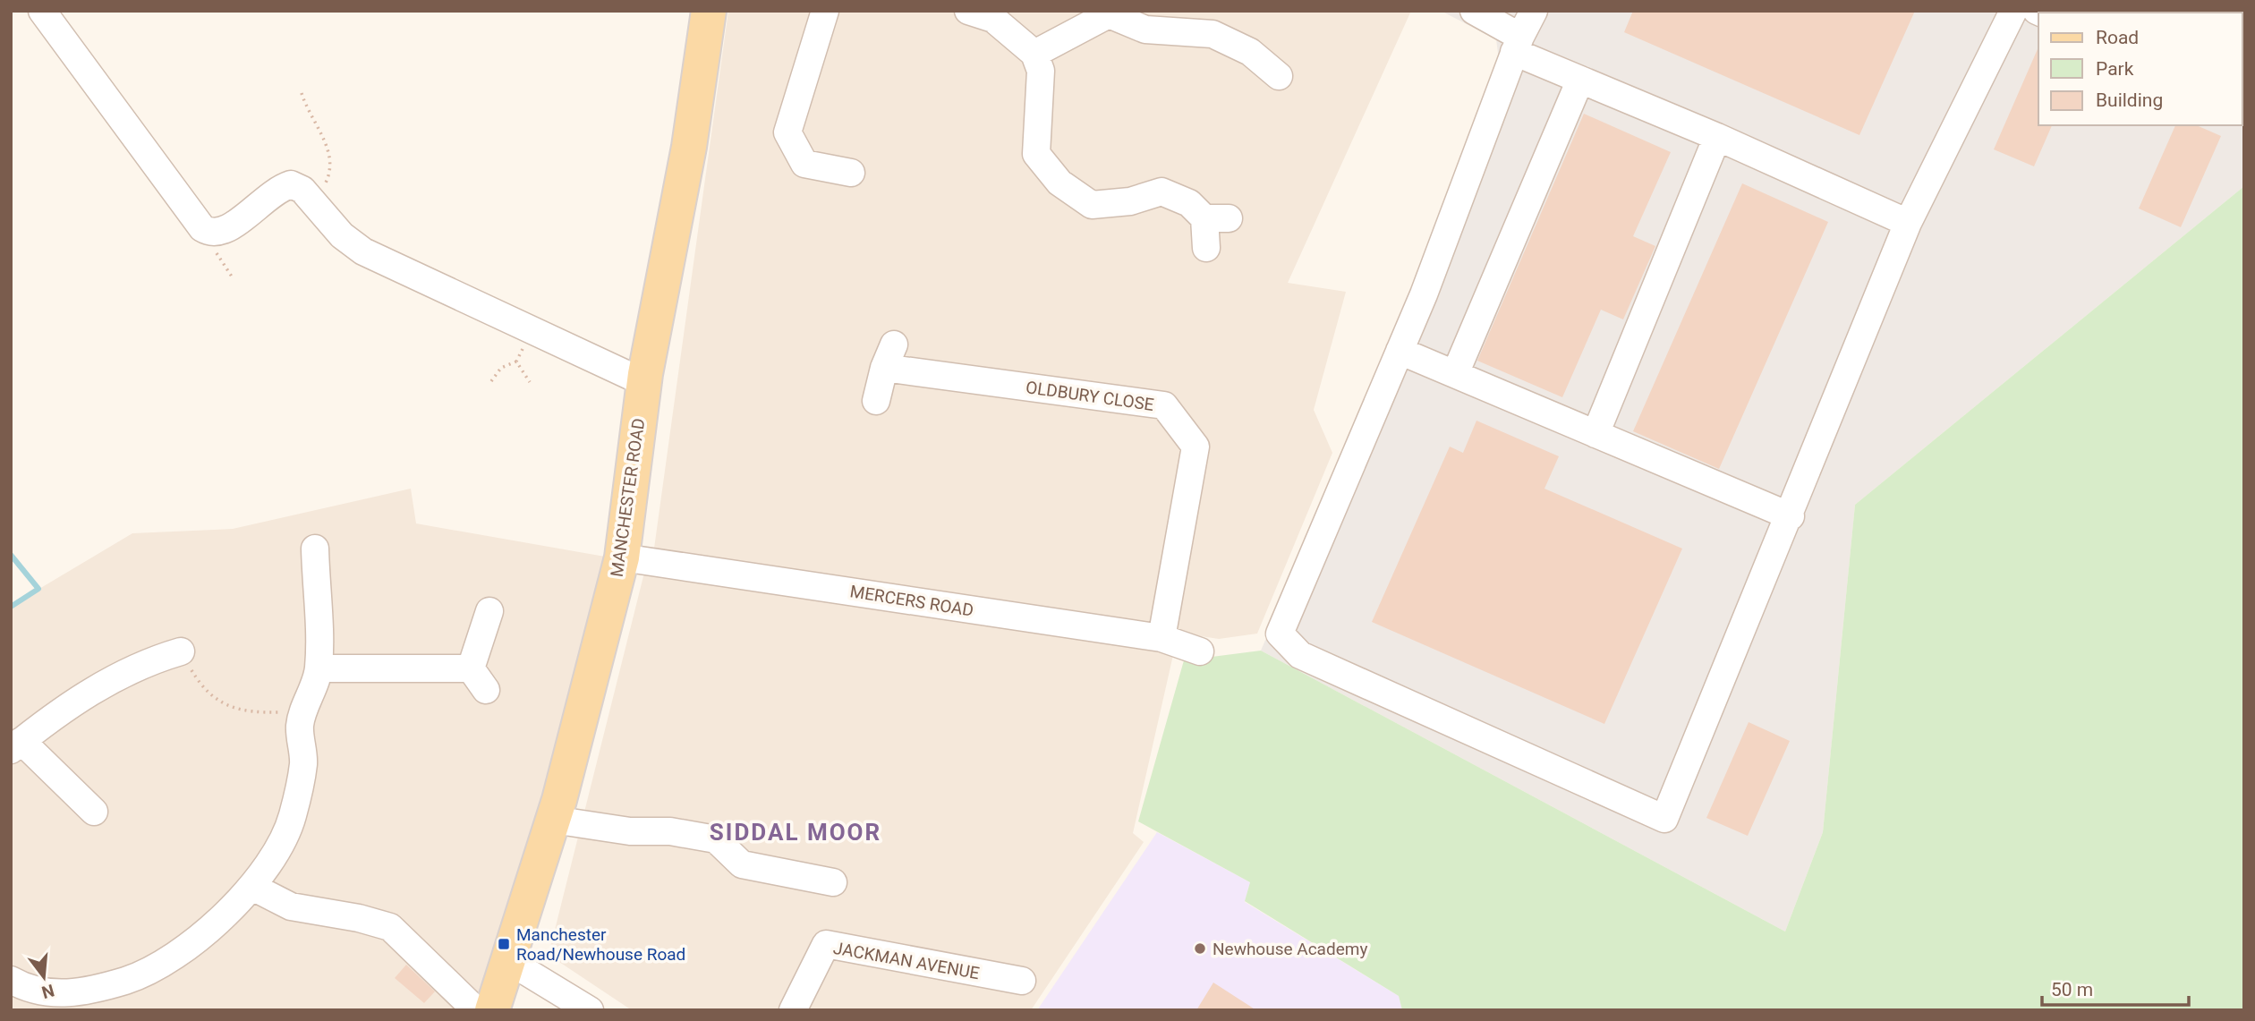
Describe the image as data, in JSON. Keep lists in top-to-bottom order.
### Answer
{
  "streets": {
    "main road": ["MANCHESTER ROAD"],
    "street": ["OLDBURY CLOSE", "MERCERS ROAD", "JACKMAN AVENUE"]
  },
  "crossings": [
    ["OLDBURY CLOSE", "MERCERS ROAD"],
    ["MANCHESTER ROAD", "MERCERS ROAD"]
  ],
  "districts": ["SIDDAL MOOR"],
  "places": {
    "transit": ["Manchester Road/Newhouse Road"],
    "other": ["Newhouse Academy"]
  },
  "legend": ["Road", "Park", "Building"],
  "scale_bar": "50 m",
  "north": "bottom"
}
